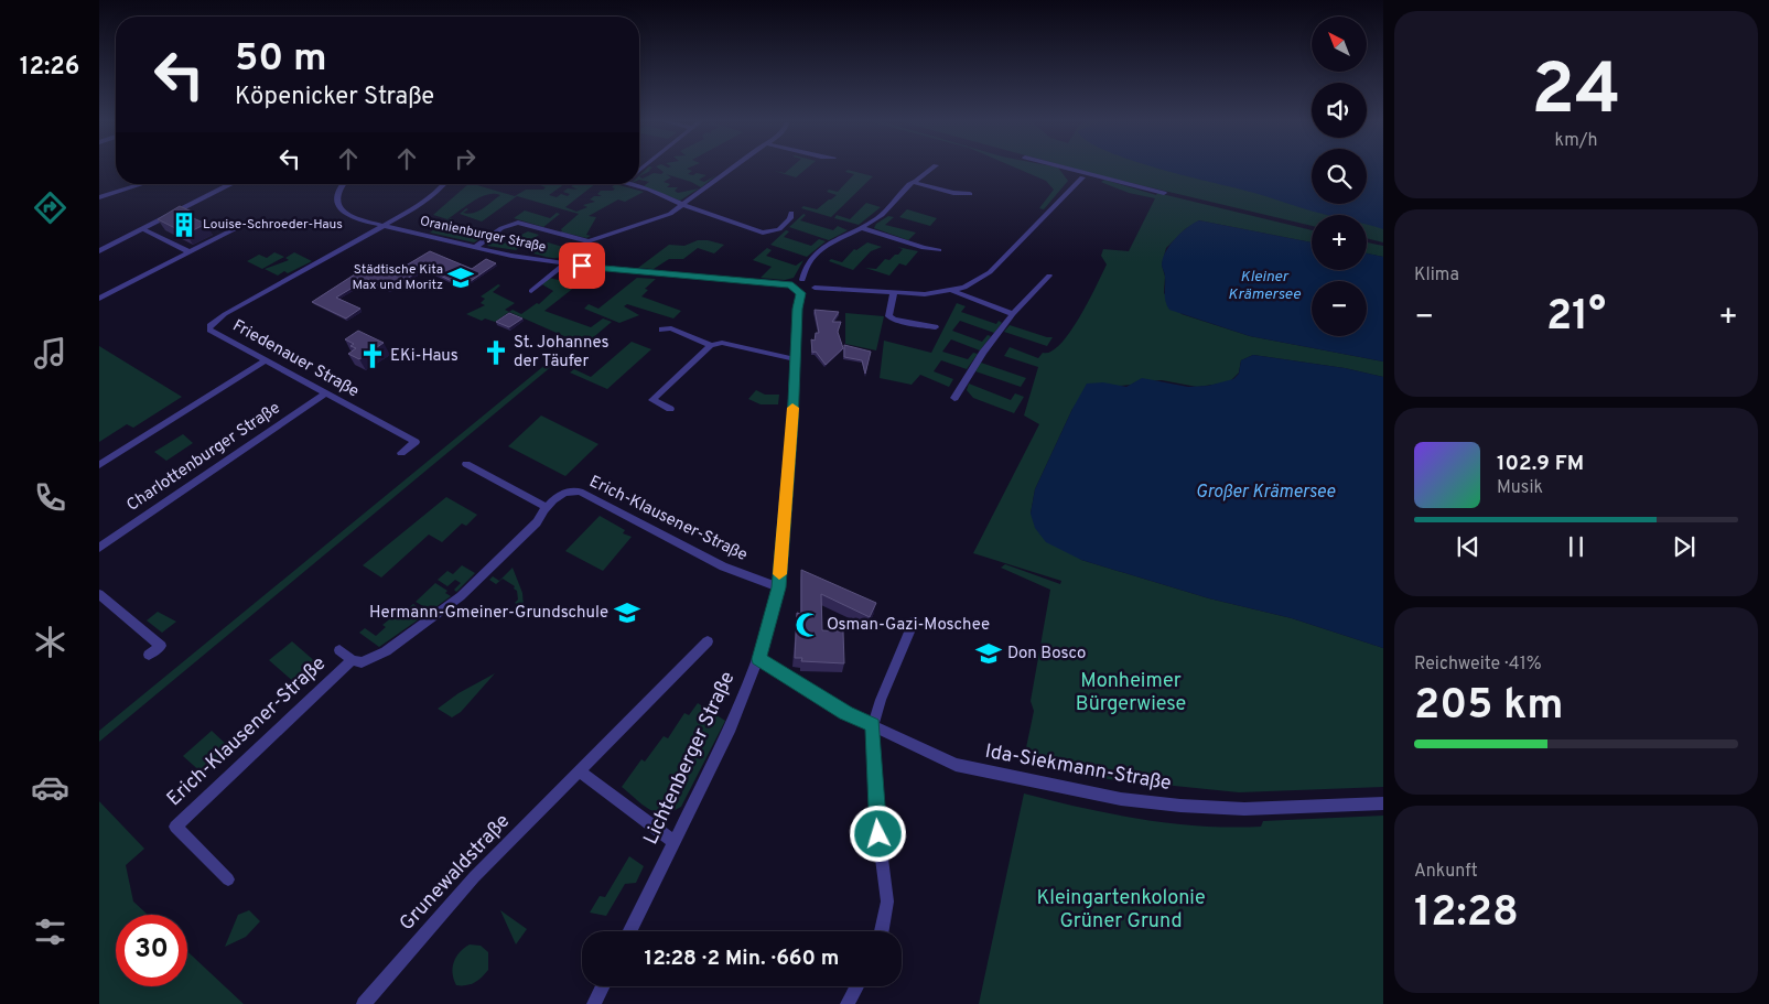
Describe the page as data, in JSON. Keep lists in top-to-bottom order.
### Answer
{
  "streets": {
    "street": [
      "Oranienburger Straße",
      "Friedenauer Straße",
      "Charlottenburger Straße",
      "Erich-Klausener-Straße",
      "Lichtenberger Straße",
      "Ida-Siekmann-Straße",
      "Grunewaldstraße"
    ]
  },
  "crossings": [
    ["Oranienburger Straße", "Friedenauer Straße"],
    ["Friedenauer Straße", "Charlottenburger Straße"],
    ["Erich-Klausener-Straße", "Lichtenberger Straße"],
    ["Lichtenberger Straße", "Ida-Siekmann-Straße"]
  ],
  "water": ["Kleiner Krämersee", "Großer Krämersee"],
  "parks": ["Monheimer Bürgerwiese", "Kleingartenkolonie Grüner Grund"],
  "places": {
    "building": ["Louise-Schroeder-Haus"],
    "school or university": ["Städtische Kita Max und Moritz", "Hermann-Gmeiner-Grundschule", "Don Bosco"],
    "church": ["St. Johannes der Täufer", "EKi-Haus"],
    "mosque": ["Osman-Gazi-Moschee"]
  },
  "north": "top left",
  "page": {
    "tabs": "12:26",
    "tile": [
      ["24", "km/h"],
      "Klima",
      ["Reichweite · 41%", "205 km"],
      ["Ankunft", "12:28"]
    ],
    "map_buttons": ["+", "−"],
    "turn": ["50 m", "Köpenicker Straße"],
    "heat": ["−", "21°", "+"],
    "song": ["102.9 FM", "Musik"],
    "limit": "30",
    "trip": "12:28 · 2 Min. · 660 m"
  }
}
